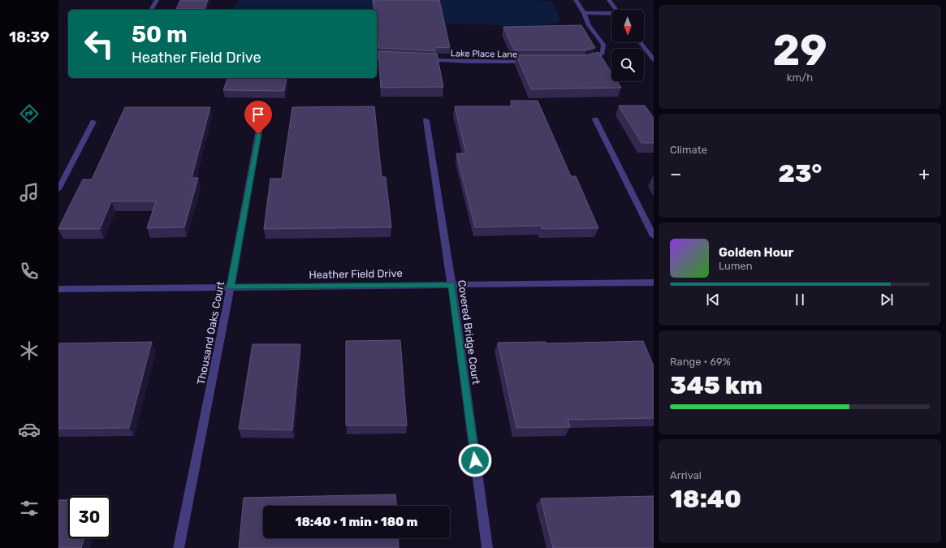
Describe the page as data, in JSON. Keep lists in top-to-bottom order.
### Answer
{
  "streets": {
    "street": [
      "Lake Place Lane",
      "Heather Field Drive",
      "Covered Bridge Court",
      "Thousand Oaks Court"
    ]
  },
  "crossings": [
    ["Heather Field Drive", "Covered Bridge Court"],
    ["Heather Field Drive", "Thousand Oaks Court"]
  ],
  "north": "bottom",
  "page": {
    "tabs": "18:39",
    "tile": [
      ["29", "km/h"],
      "Climate",
      ["Range · 69%", "345 km"],
      ["Arrival", "18:40"]
    ],
    "turn": ["50 m", "Heather Field Drive"],
    "heat": ["−", "23°", "+"],
    "song": ["Golden Hour", "Lumen"],
    "limit": "30",
    "trip": "18:40 · 1 min · 180 m"
  }
}
